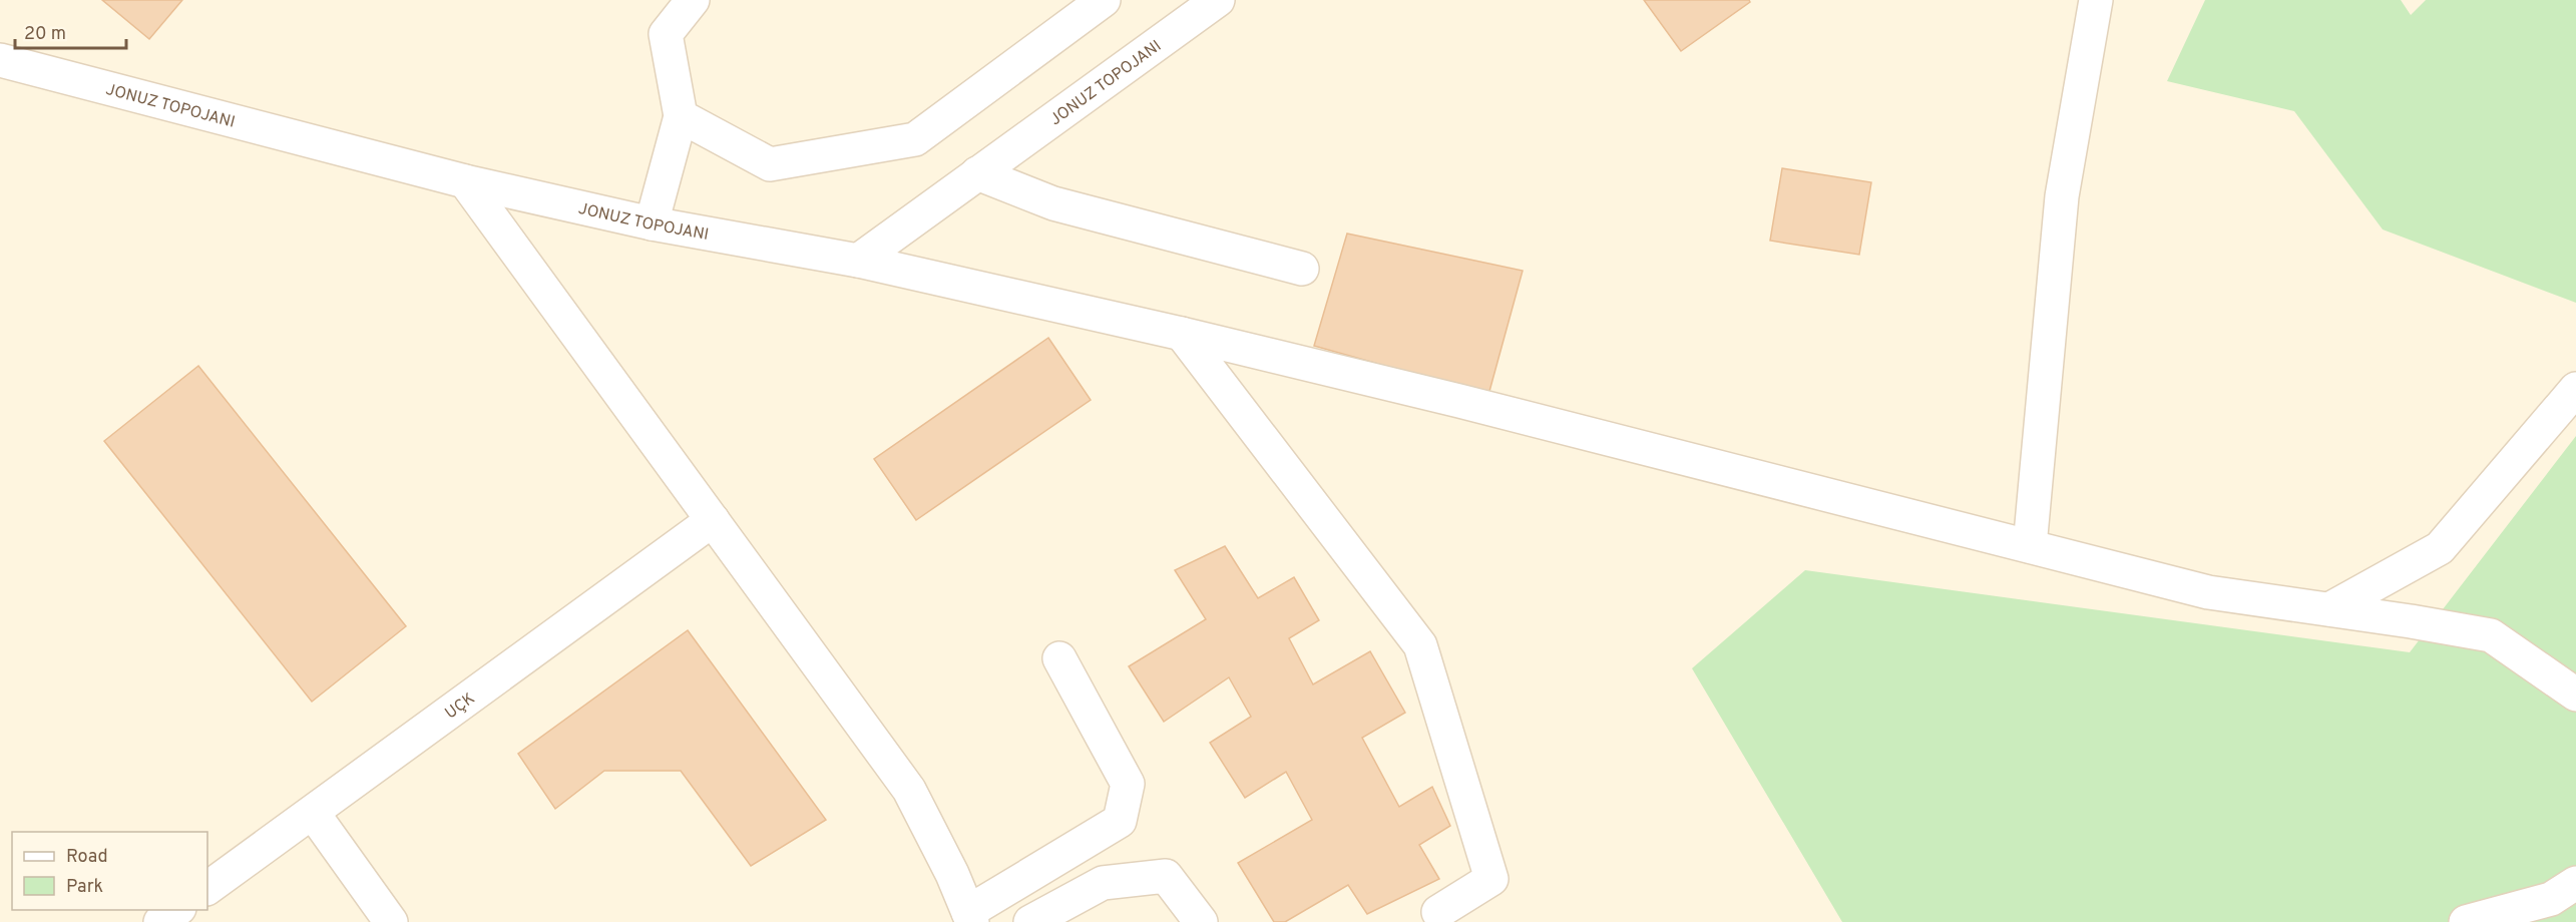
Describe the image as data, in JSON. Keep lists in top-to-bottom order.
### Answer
{
  "streets": {
    "street": ["JONUZ TOPOJANI", "UÇK"]
  },
  "legend": ["Road", "Park"],
  "scale_bar": "20 m"
}
